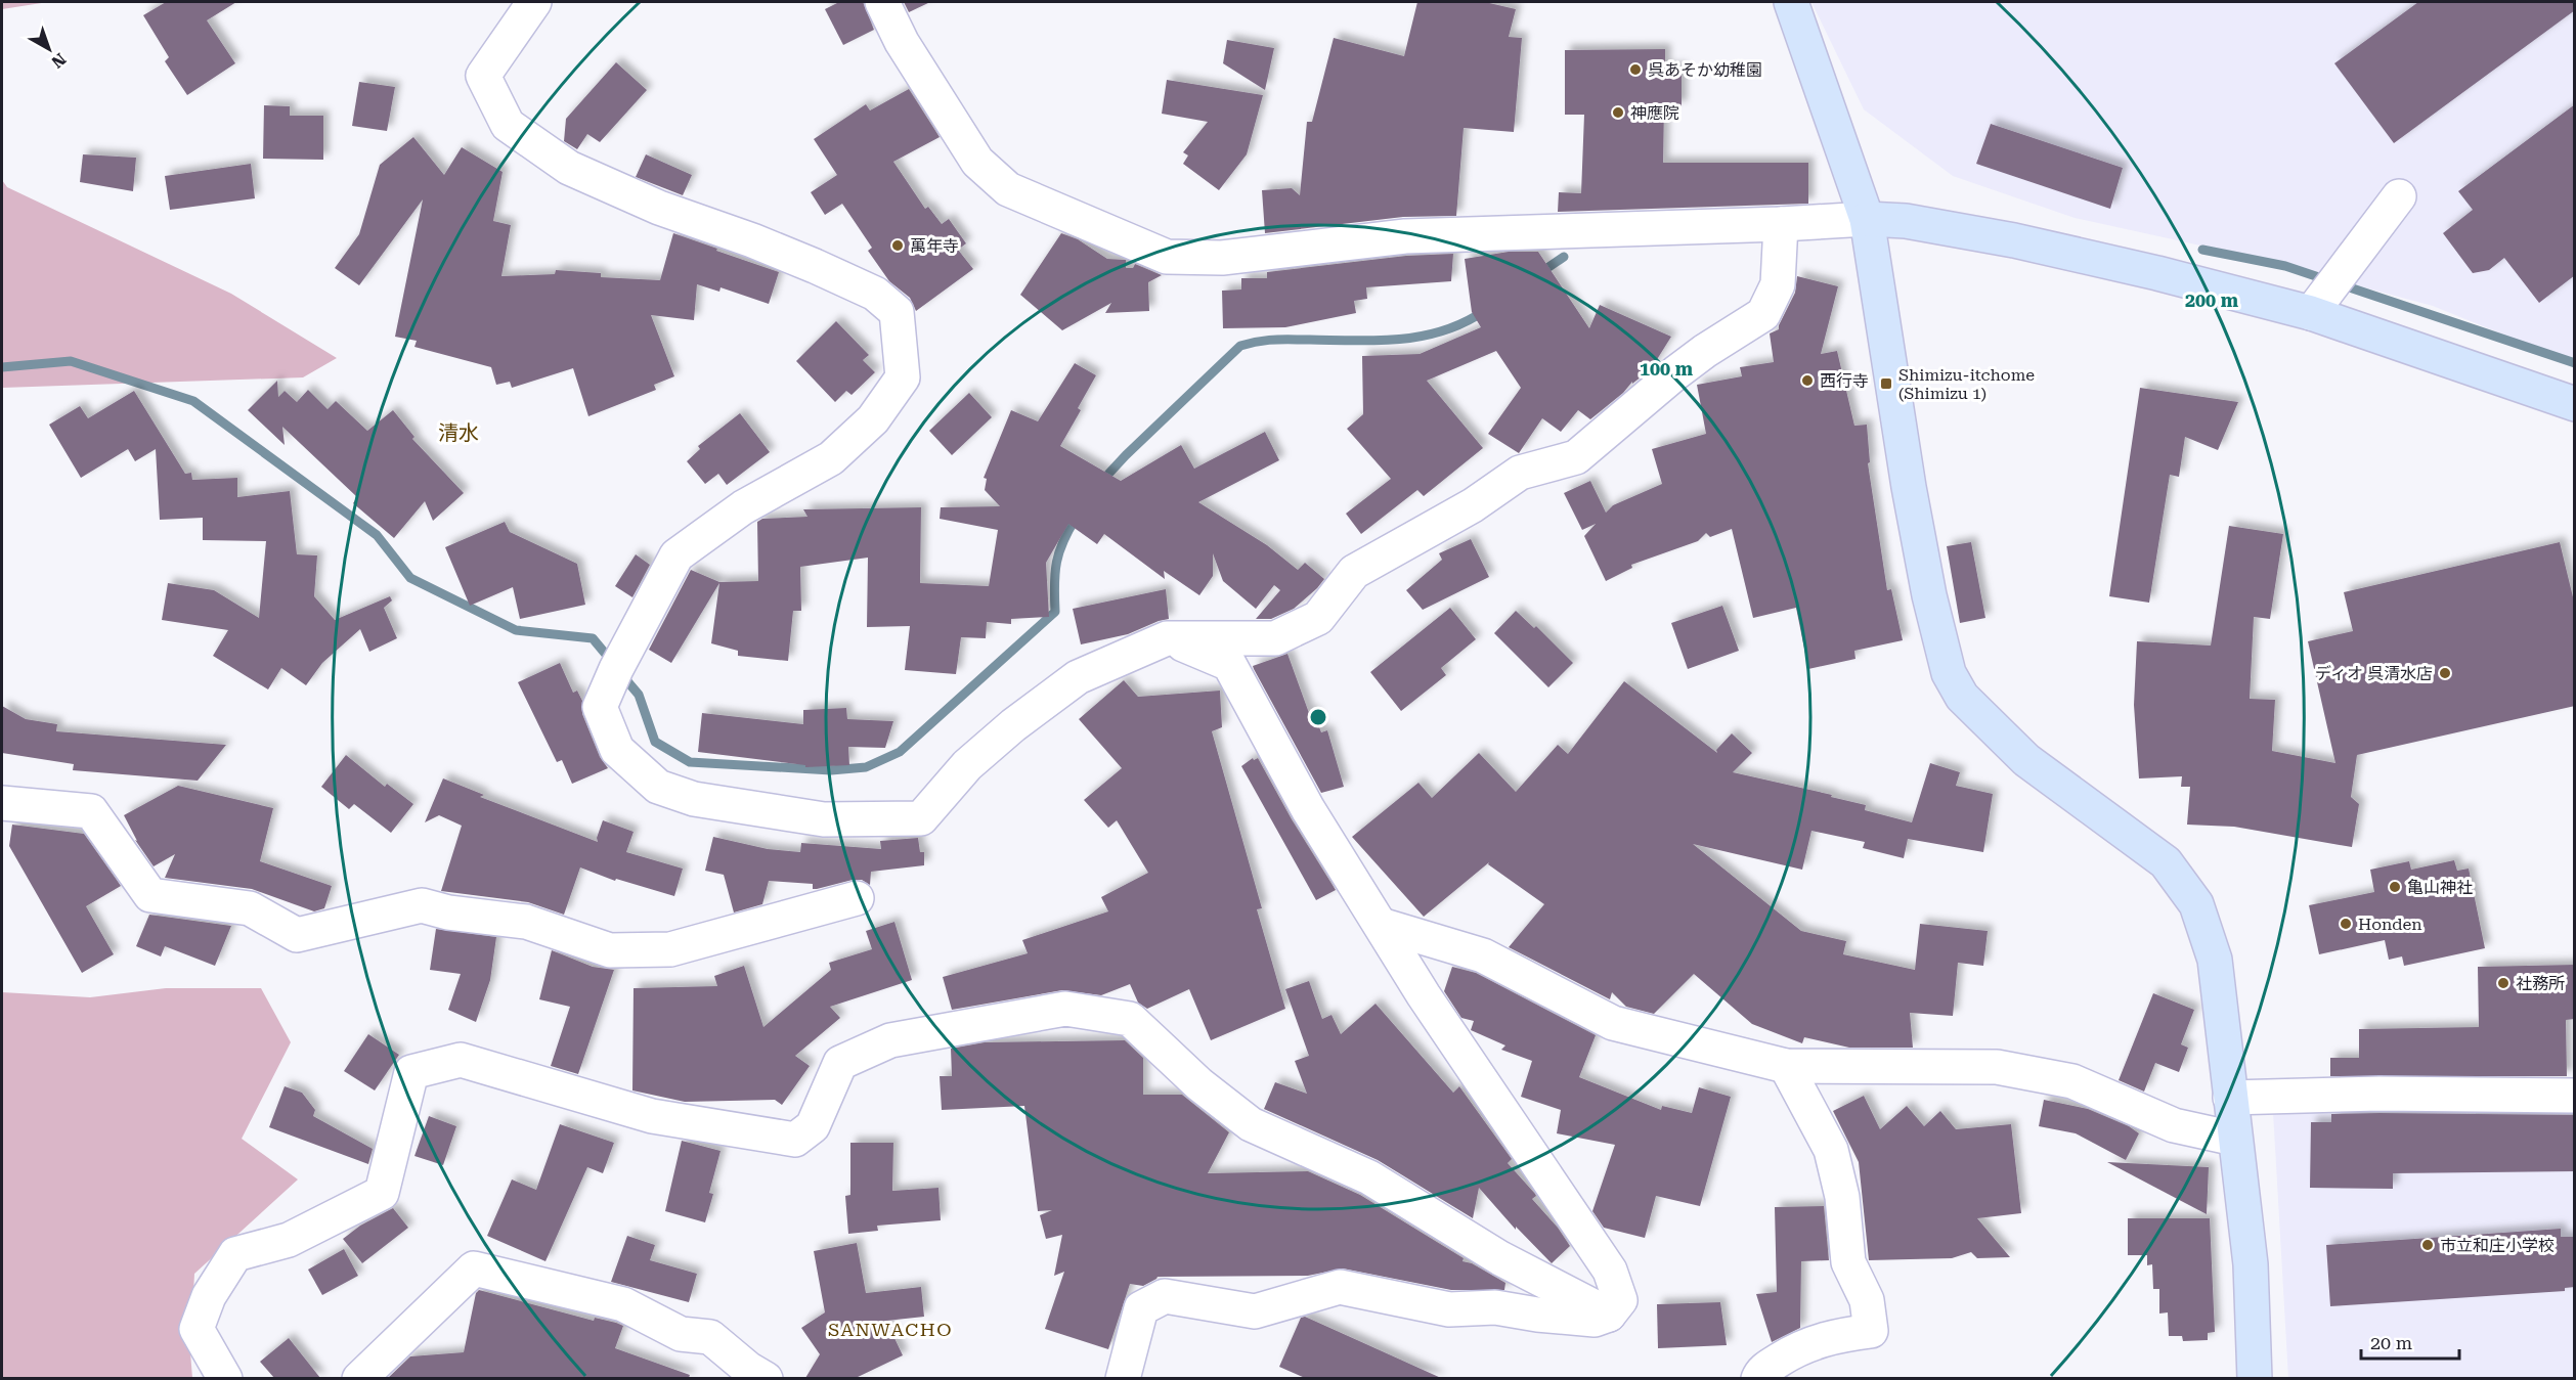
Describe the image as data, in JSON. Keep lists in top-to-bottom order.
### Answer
{
  "districts": ["清水", "SANWACHO"],
  "places": {
    "other": [
      "呉あそか幼稚園",
      "神應院",
      "萬年寺",
      "西行寺",
      "ディオ 呉清水店",
      "亀山神社",
      "Honden",
      "社務所",
      "市立和庄小学校"
    ],
    "transit": ["Shimizu-itchome (Shimizu 1)"]
  },
  "scale_bar": "20 m",
  "north": "bottom right",
  "rings": ["200 m", "100 m"]
}
